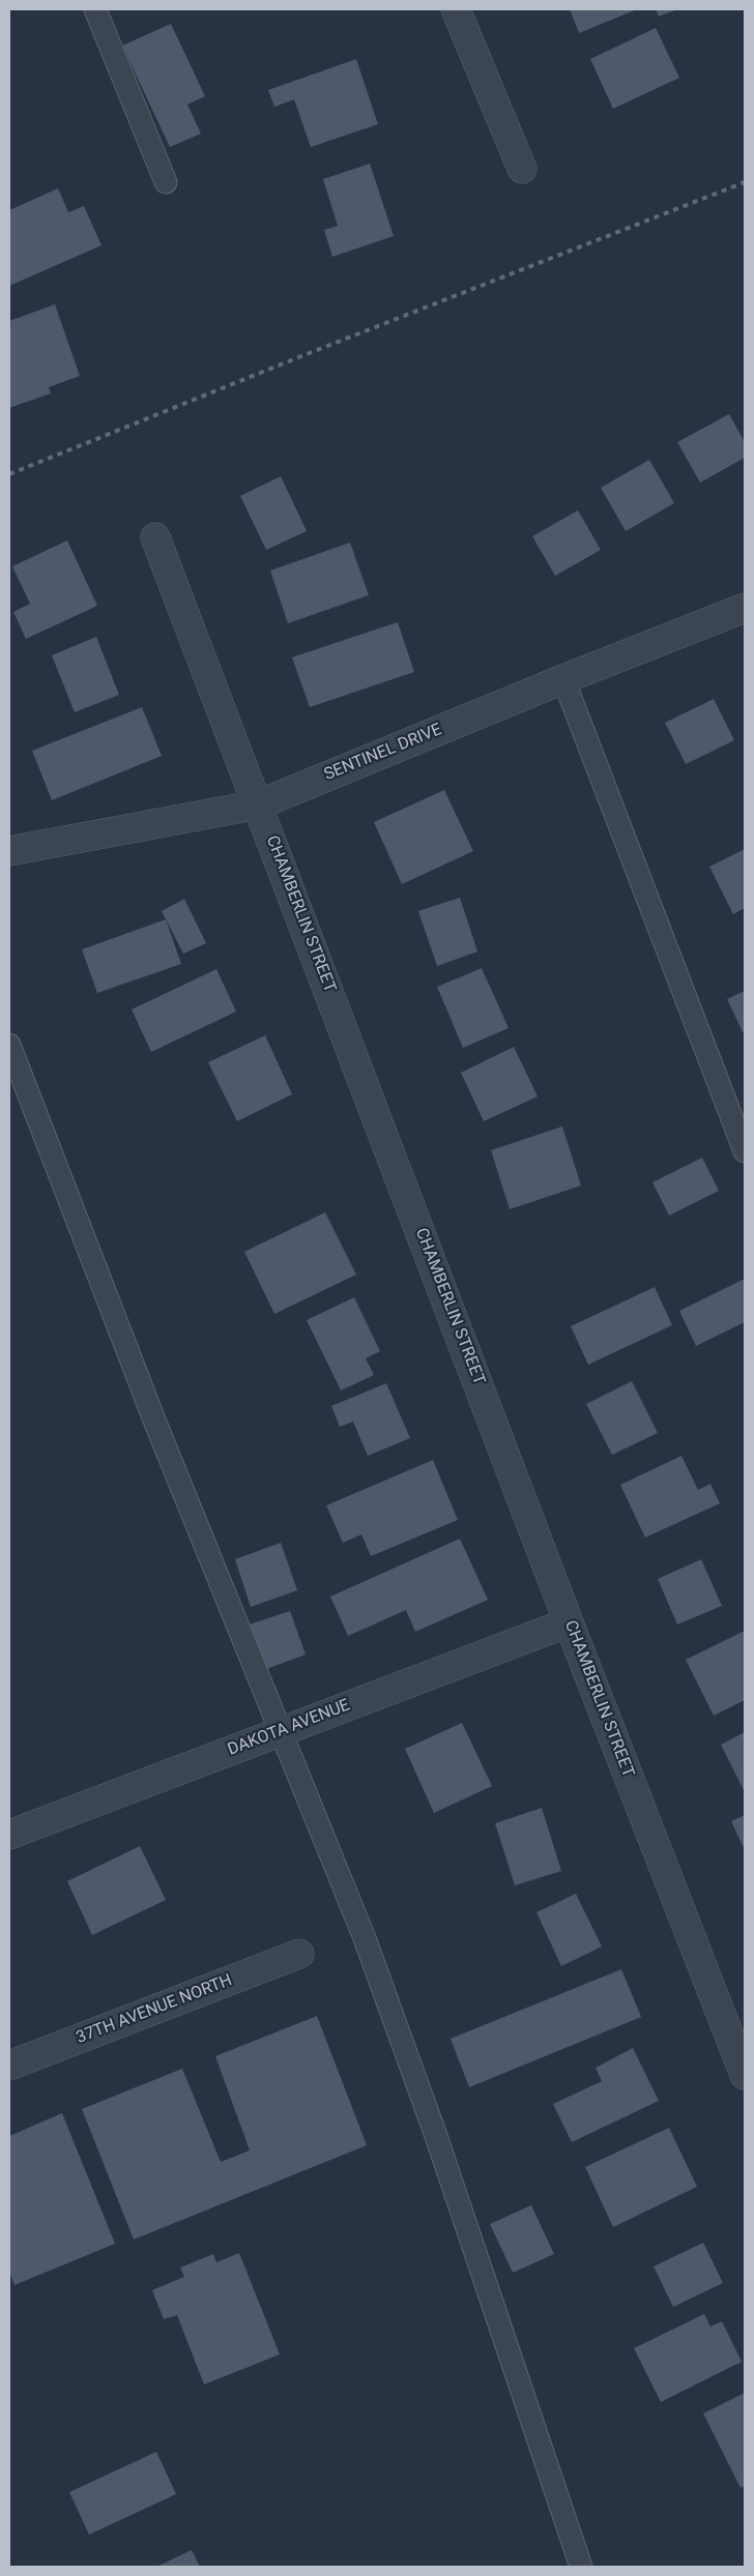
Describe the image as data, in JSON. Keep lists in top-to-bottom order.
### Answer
{
  "streets": {
    "street": [
      "SENTINEL DRIVE",
      "CHAMBERLIN STREET",
      "DAKOTA AVENUE",
      "37TH AVENUE NORTH"
    ]
  },
  "crossings": [
    ["SENTINEL DRIVE", "CHAMBERLIN STREET"],
    ["CHAMBERLIN STREET", "DAKOTA AVENUE"]
  ]
}
